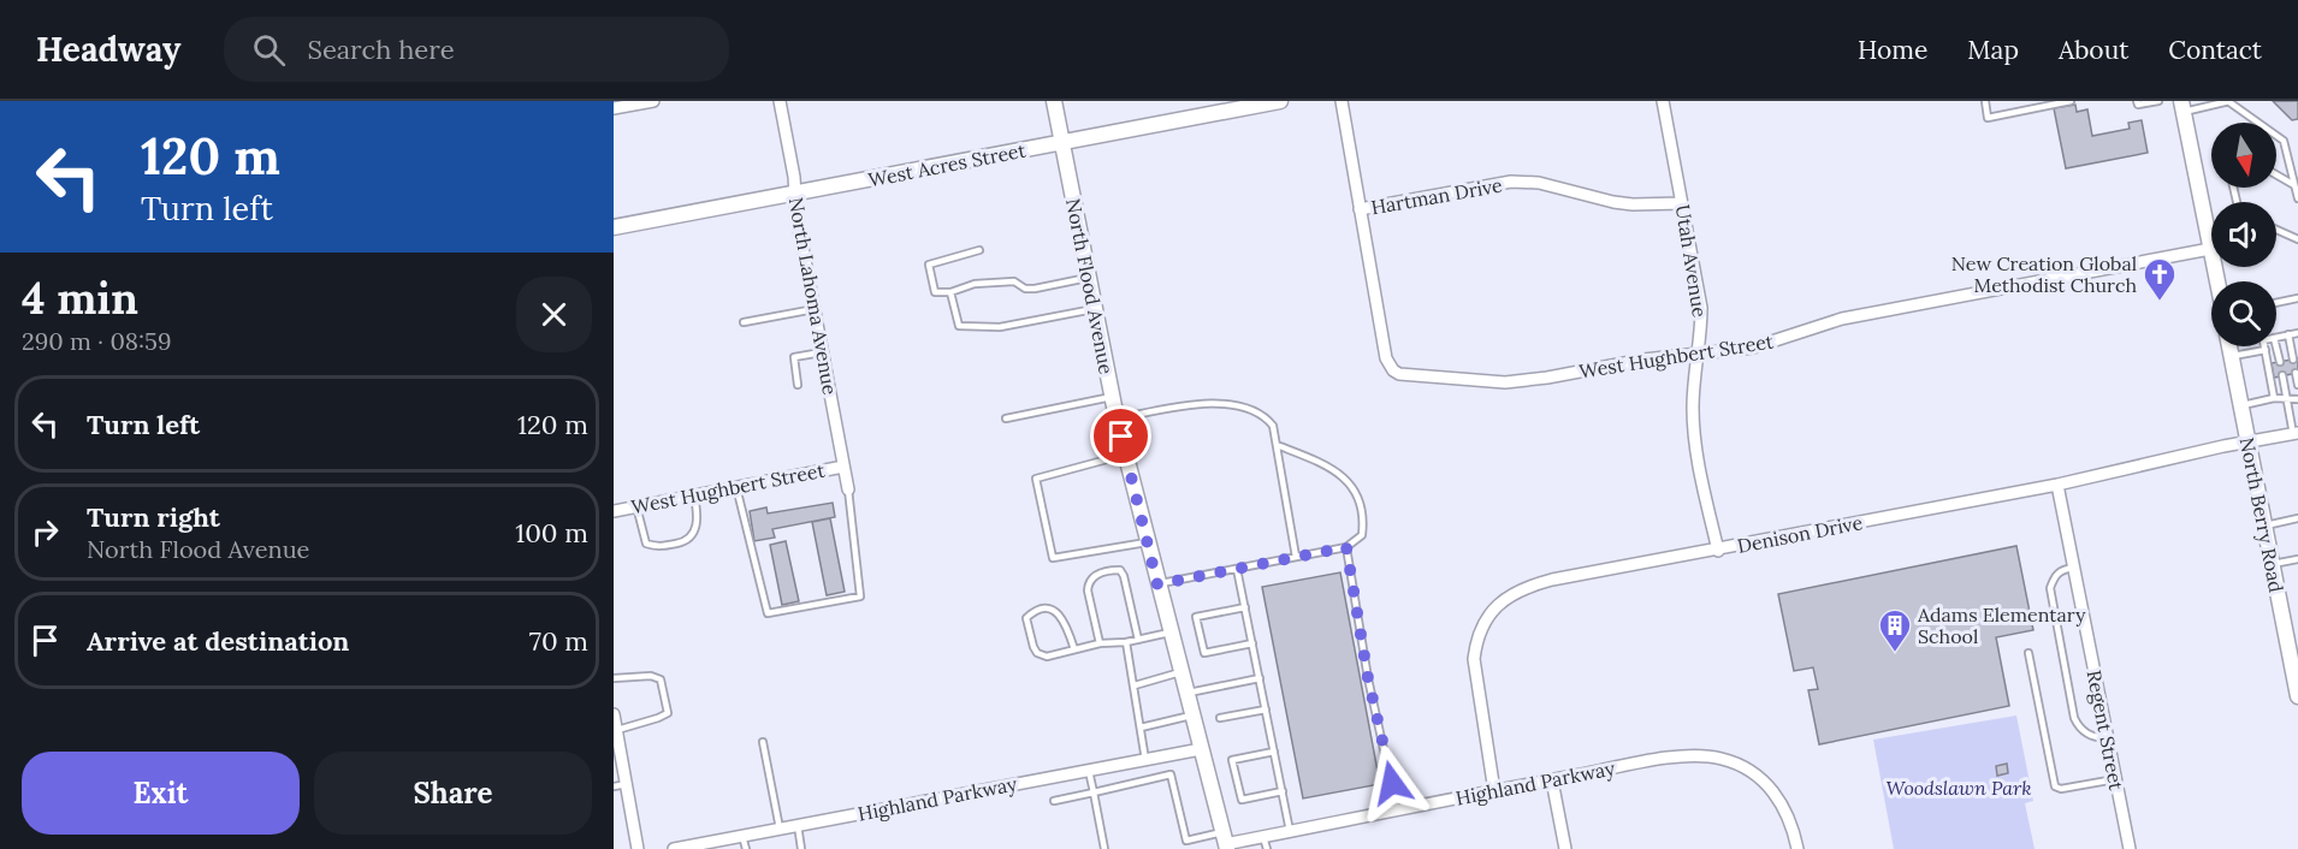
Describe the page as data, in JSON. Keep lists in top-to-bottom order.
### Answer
{
  "streets": {
    "street": [
      "West Acres Street",
      "Hartman Drive",
      "Utah Avenue",
      "North Flood Avenue",
      "North Lahoma Avenue",
      "West Hughbert Street",
      "North Berry Road",
      "Denison Drive",
      "Regent Street",
      "Highland Parkway"
    ]
  },
  "crossings": [
    ["West Acres Street", "North Flood Avenue"],
    ["West Acres Street", "North Lahoma Avenue"],
    ["Hartman Drive", "Utah Avenue"],
    ["Hartman Drive", "West Hughbert Street"],
    ["Utah Avenue", "West Hughbert Street"],
    ["Utah Avenue", "Denison Drive"],
    ["North Flood Avenue", "Highland Parkway"],
    ["North Lahoma Avenue", "West Hughbert Street"],
    ["North Berry Road", "Denison Drive"],
    ["Denison Drive", "Regent Street"],
    ["Denison Drive", "Highland Parkway"]
  ],
  "parks": ["Woodslawn Park"],
  "places": {
    "church": ["New Creation Global Methodist Church"],
    "building": ["Adams Elementary School"]
  },
  "north": "bottom",
  "page": {
    "header": "Headway",
    "search": "Search here",
    "nav": [
      "Home",
      "Map",
      "About",
      "Contact"
    ],
    "turn": ["120 m", "Turn left"],
    "heading": ["4 min", "290 m · 08:59"],
    "list": [
      {
        "name": "Turn left",
        "value": "120 m"
      },
      {
        "name": "Turn right",
        "note": "North Flood Avenue",
        "value": "100 m"
      },
      {
        "name": "Arrive at destination",
        "value": "70 m"
      }
    ],
    "buttons": ["Exit", "Share"]
  }
}
